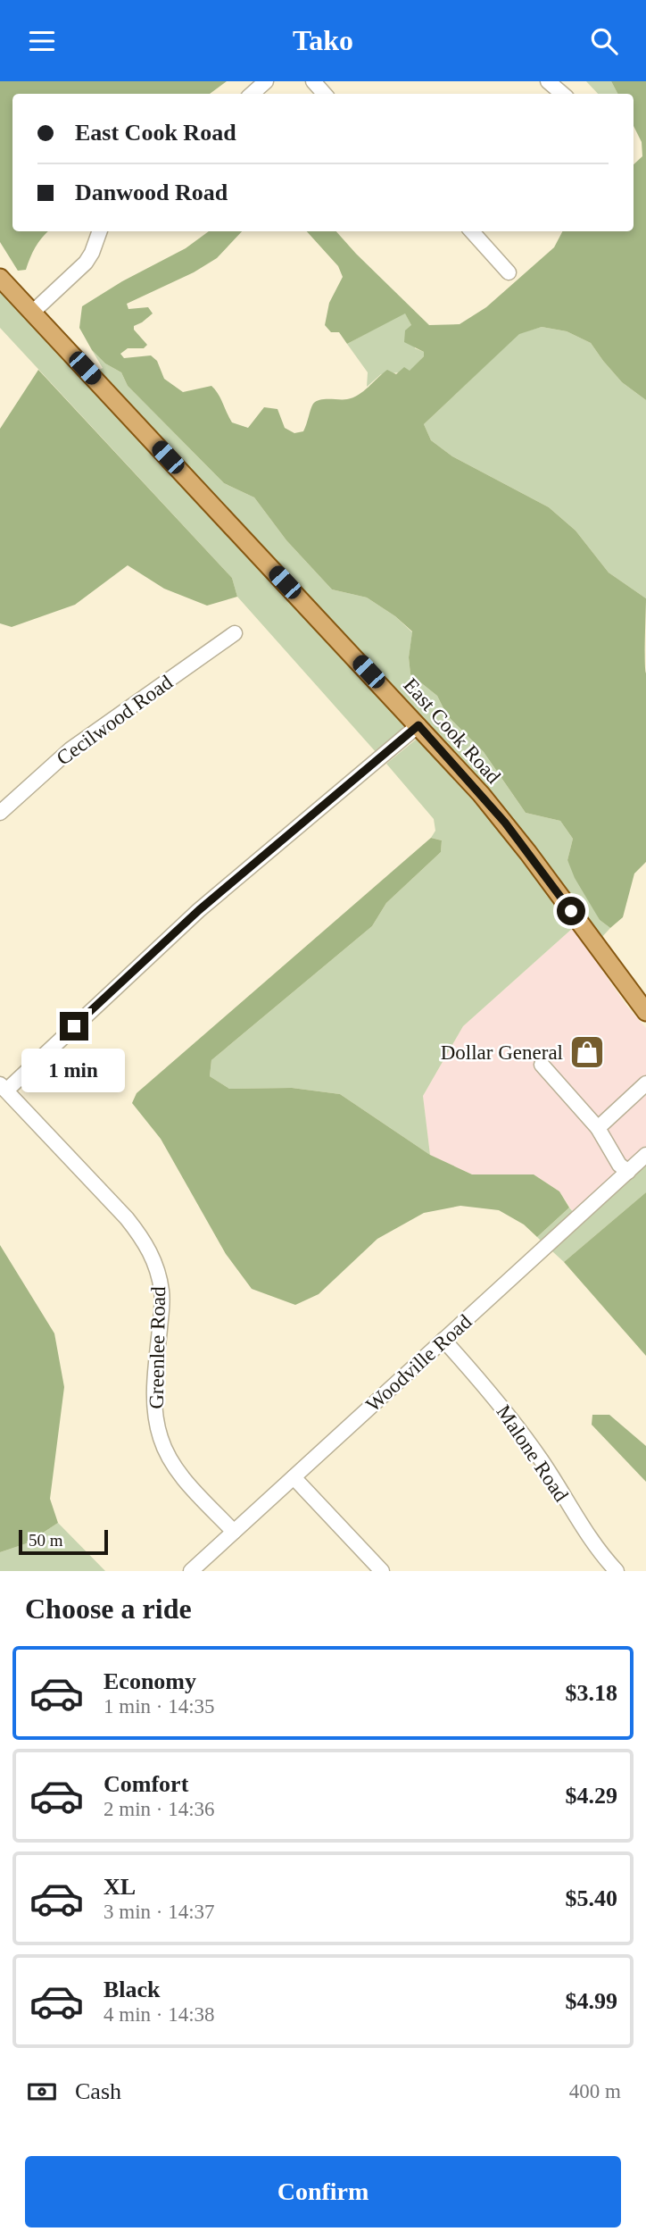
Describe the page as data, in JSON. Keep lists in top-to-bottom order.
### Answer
{
  "streets": {
    "main road": ["East Cook Road"],
    "street": [
      "Cecilwood Road",
      "Greenlee Road",
      "Woodville Road",
      "Malone Road"
    ]
  },
  "crossings": [
    ["Greenlee Road", "Woodville Road"],
    ["Woodville Road", "Malone Road"]
  ],
  "places": {
    "shop": ["Dollar General"]
  },
  "scale_bar": "50 m",
  "page": {
    "header": "Tako",
    "banner": ["East Cook Road", "Danwood Road"],
    "bubble": "1 min",
    "scale": "50 m",
    "heading": "Choose a ride",
    "list": [
      {
        "name": "Economy",
        "note": "1 min · 14:35",
        "value": "$3.18"
      },
      {
        "name": "Comfort",
        "note": "2 min · 14:36",
        "value": "$4.29"
      },
      {
        "name": "XL",
        "note": "3 min · 14:37",
        "value": "$5.40"
      },
      {
        "name": "Black",
        "note": "4 min · 14:38",
        "value": "$4.99"
      }
    ],
    "pay": ["Cash", "400 m"],
    "buttons": "Confirm"
  }
}
